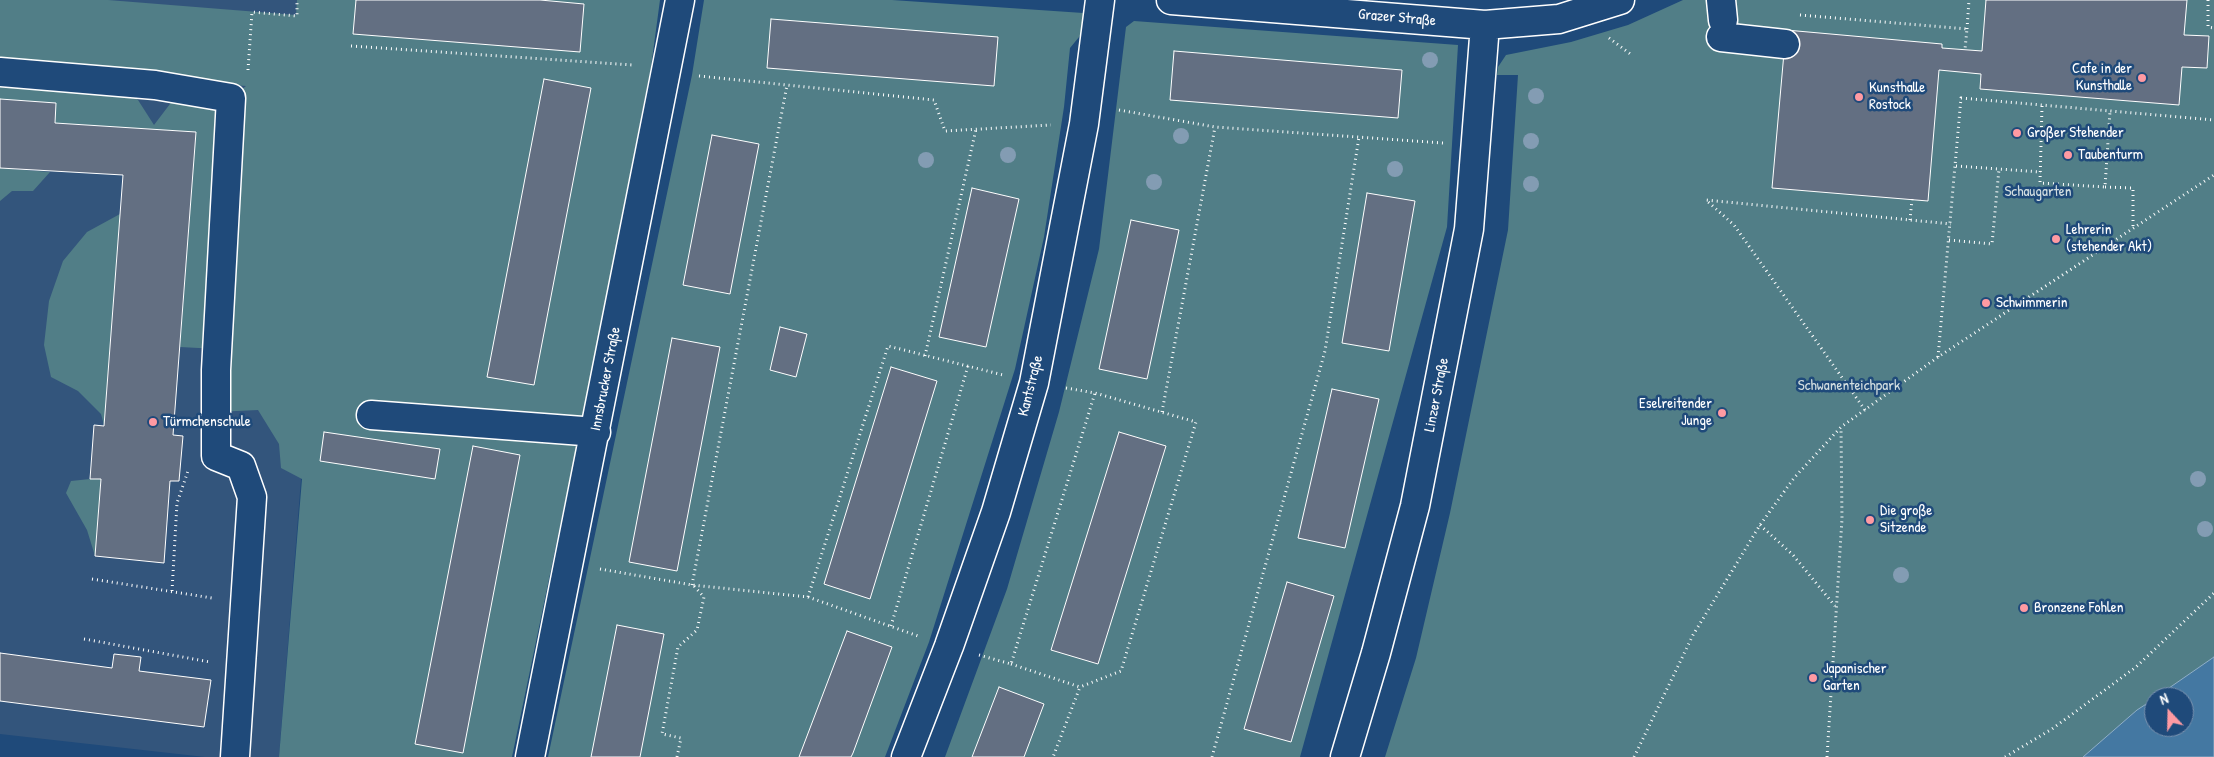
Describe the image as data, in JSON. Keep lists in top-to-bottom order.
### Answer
{
  "streets": {
    "street": [
      "Grazer Straße",
      "Innsbrucker Straße",
      "Kantstraße",
      "Linzer Straße"
    ]
  },
  "crossings": [
    ["Grazer Straße", "Linzer Straße"]
  ],
  "parks": ["Schaugarten", "Schwanenteichpark"],
  "places": [
    "Cafe in der Kunsthalle",
    "Kunsthalle Rostock",
    "Großer Stehender",
    "Taubenturm",
    "Lehrerin (stehender Akt)",
    "Schwimmerin",
    "Eselreitender Junge",
    "Türmchenschule",
    "Die große Sitzende",
    "Bronzene Fohlen",
    "Japanischer Garten"
  ],
  "north": "top"
}
